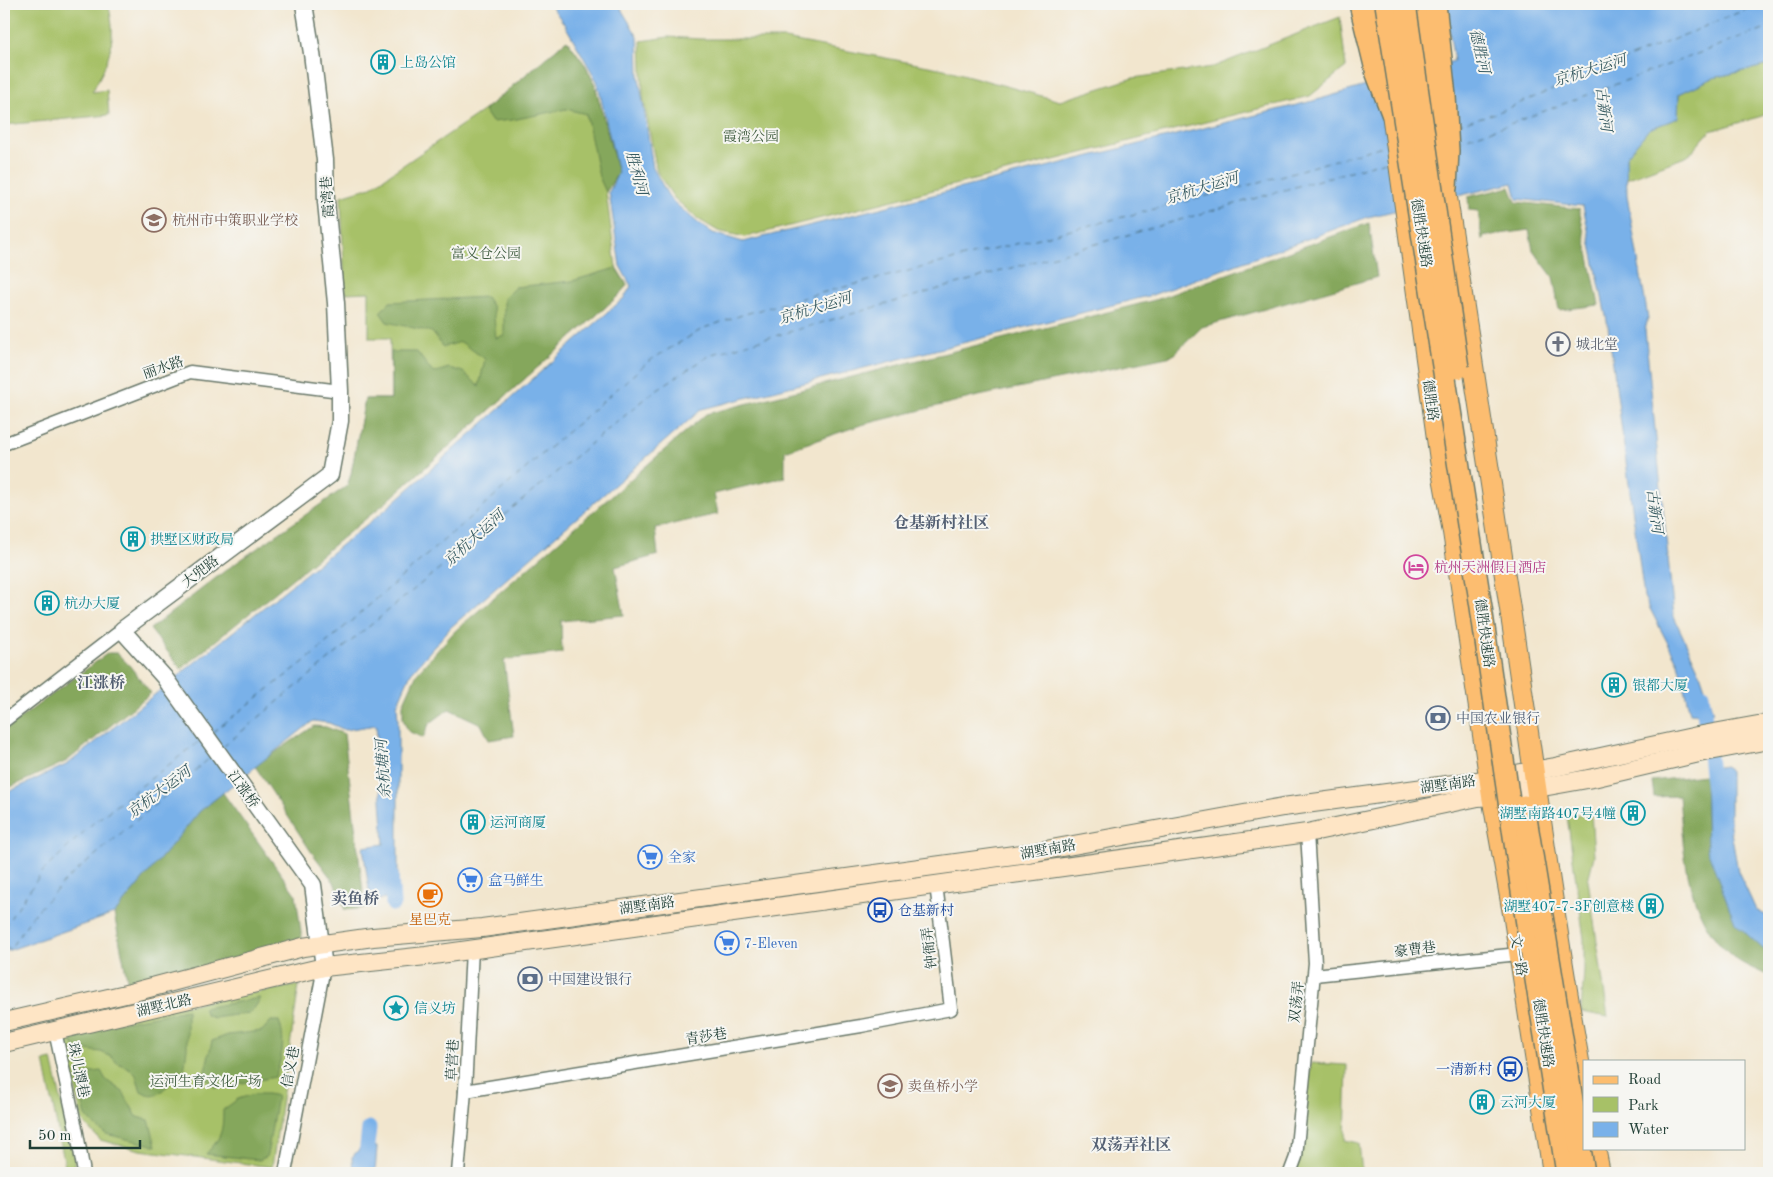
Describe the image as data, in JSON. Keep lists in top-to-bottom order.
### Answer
{
  "streets": {
    "highway": ["德胜快速路"],
    "main road": [
      "德胜路",
      "湖墅南路",
      "文一路",
      "湖墅北路"
    ],
    "street": [
      "霞湾巷",
      "丽水路",
      "大兜路",
      "江涨桥",
      "钟衙弄",
      "豪曹巷",
      "双荡弄",
      "青莎巷",
      "草营巷",
      "信义巷",
      "珠儿潭巷"
    ]
  },
  "crossings": [
    ["霞湾巷", "丽水路"],
    ["霞湾巷", "大兜路"],
    ["丽水路", "大兜路"],
    ["德胜路", "湖墅南路"],
    ["德胜路", "文一路"],
    ["大兜路", "江涨桥"],
    ["湖墅南路", "江涨桥"],
    ["湖墅南路", "钟衙弄"],
    ["湖墅南路", "文一路"],
    ["湖墅南路", "双荡弄"],
    ["湖墅南路", "湖墅北路"],
    ["湖墅南路", "草营巷"],
    ["湖墅南路", "信义巷"],
    ["江涨桥", "湖墅北路"],
    ["江涨桥", "信义巷"],
    ["钟衙弄", "青莎巷"],
    ["豪曹巷", "文一路"],
    ["豪曹巷", "双荡弄"],
    ["湖墅北路", "信义巷"],
    ["湖墅北路", "珠儿潭巷"],
    ["青莎巷", "草营巷"]
  ],
  "districts": [
    "仓基新村社区",
    "江涨桥",
    "卖鱼桥",
    "双荡弄社区"
  ],
  "water": [
    "德胜河",
    "京杭大运河",
    "古新河",
    "胜利河",
    "余杭塘河"
  ],
  "parks": ["霞湾公园", "富义仓公园", "运河生育文化广场"],
  "places": {
    "building": [
      "上岛公馆",
      "拱墅区财政局",
      "杭办大厦",
      "银都大厦",
      "湖墅南路407号4幢",
      "运河商厦",
      "湖墅407-7-3F创意楼",
      "云河大厦"
    ],
    "school or university": ["杭州市中策职业学校", "卖鱼桥小学"],
    "church": ["城北堂"],
    "hotel": ["杭州天洲假日酒店"],
    "bank": ["中国农业银行", "中国建设银行"],
    "supermarket": ["全家", "盒马鲜生", "7-Eleven"],
    "cafe": ["星巴克"],
    "bus stop": ["仓基新村", "一清新村"],
    "place": ["信义坊"]
  },
  "legend": ["Road", "Park", "Water"],
  "scale_bar": "50 m"
}
